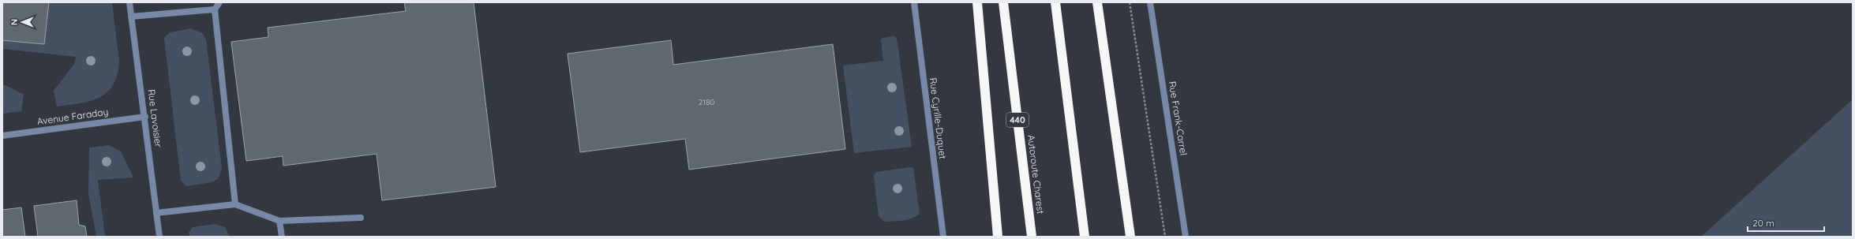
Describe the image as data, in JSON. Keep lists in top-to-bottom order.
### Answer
{
  "streets": {
    "highway": ["440", "Autoroute Charest"],
    "street": [
      "Avenue Faraday",
      "Rue Lavoisier",
      "Rue Cyrille-Duquet",
      "Rue Frank-Carrel"
    ]
  },
  "crossings": [
    ["Avenue Faraday", "Rue Lavoisier"]
  ],
  "house_numbers": ["2180"],
  "scale_bar": "20 m",
  "north": "left"
}
